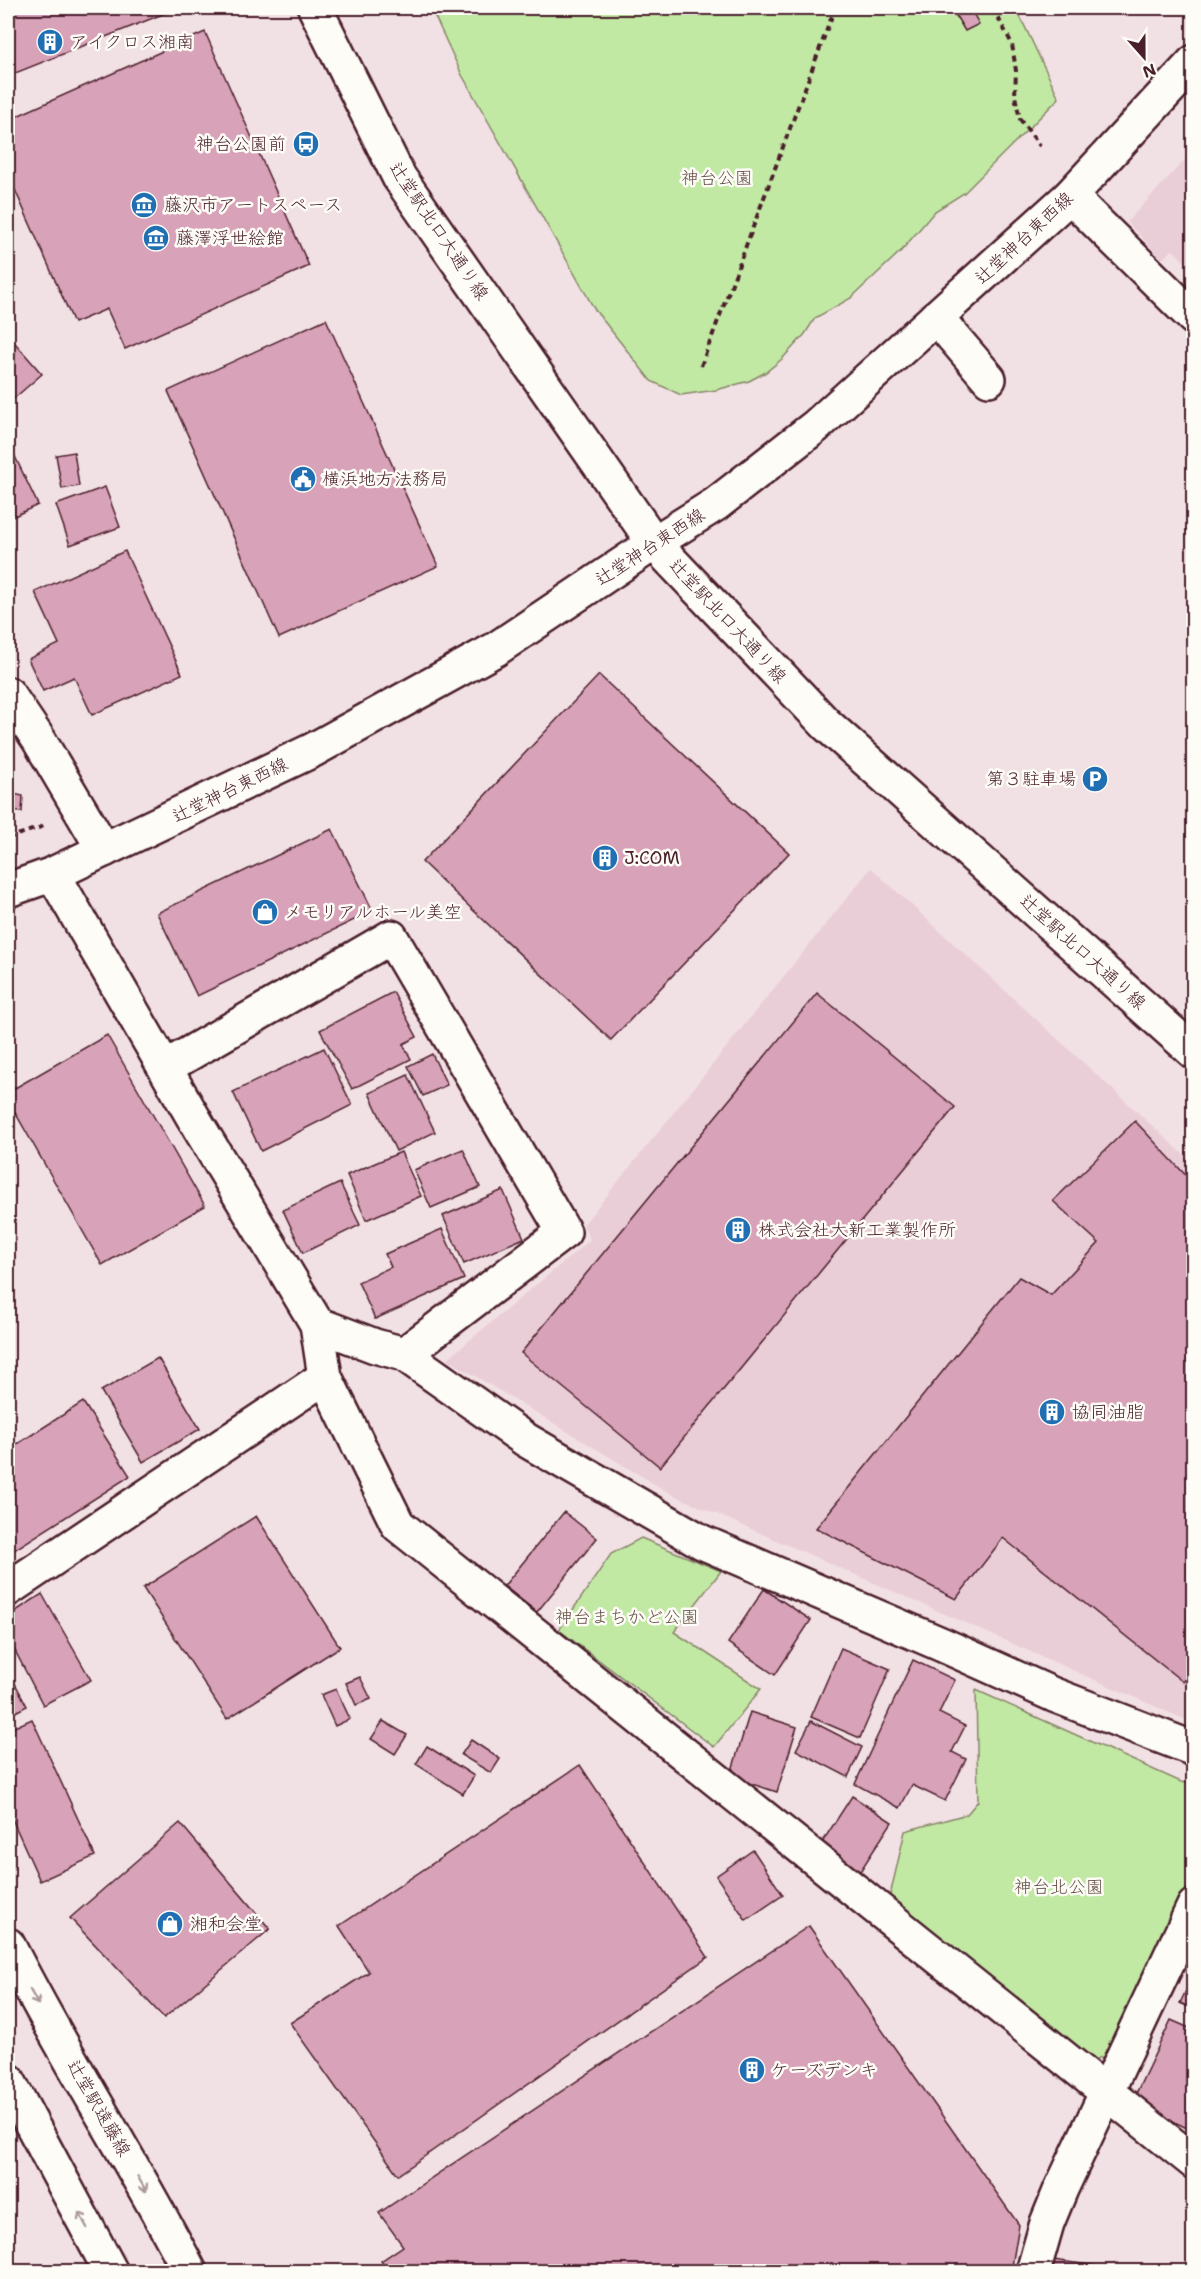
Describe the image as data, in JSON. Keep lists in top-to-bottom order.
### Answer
{
  "streets": {
    "street": ["辻堂駅北口大通り線", "辻堂神台東西線", "辻堂駅遠藤線"]
  },
  "crossings": [
    ["辻堂駅北口大通り線", "辻堂神台東西線"]
  ],
  "parks": ["神台公園", "神台まちかど公園", "神台北公園"],
  "places": {
    "building": [
      "アイクロス湘南",
      "J:COM",
      "株式会社大新工業製作所",
      "協同油脂",
      "ケーズデンキ"
    ],
    "bus stop": ["神台公園前"],
    "museum": ["藤沢市アートスペース", "藤澤浮世絵館"],
    "public building": ["横浜地方法務局"],
    "parking": ["第３駐車場"],
    "shop": ["メモリアルホール美空", "湘和会堂"]
  },
  "north": "bottom"
}
